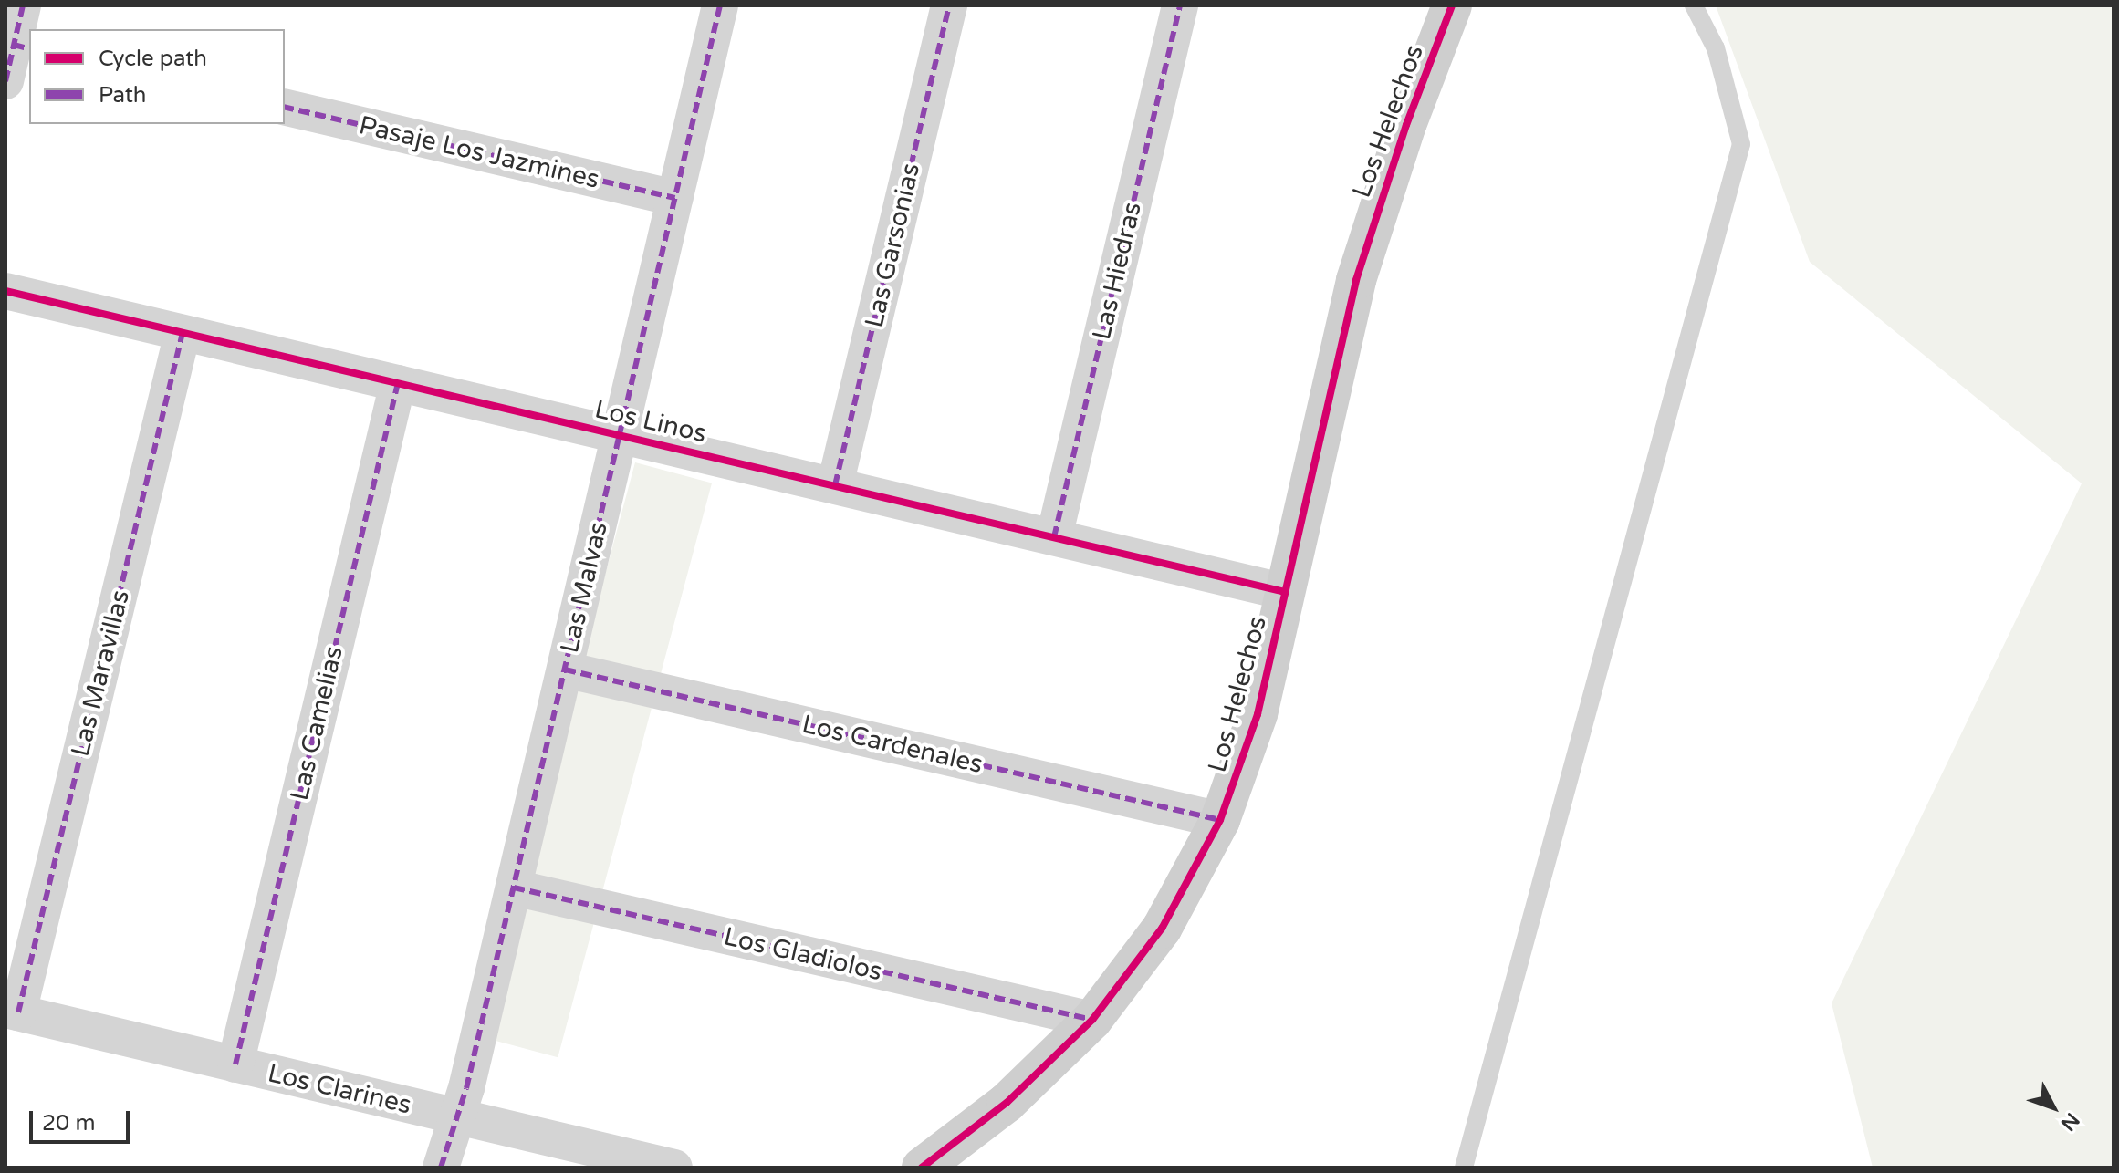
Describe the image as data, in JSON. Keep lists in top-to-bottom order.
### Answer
{
  "streets": {
    "street": [
      "Los Helechos",
      "Pasaje Los Jazmines",
      "Las Garsonias",
      "Las Hiedras",
      "Los Linos",
      "Las Malvas",
      "Las Maravillas",
      "Las Camelias",
      "Los Cardenales",
      "Los Gladiolos",
      "Los Clarines"
    ]
  },
  "crossings": [
    ["Los Helechos", "Los Linos"],
    ["Los Helechos", "Los Cardenales"],
    ["Los Helechos", "Los Gladiolos"],
    ["Pasaje Los Jazmines", "Las Malvas"],
    ["Las Garsonias", "Los Linos"],
    ["Las Hiedras", "Los Linos"],
    ["Los Linos", "Las Malvas"],
    ["Los Linos", "Las Maravillas"],
    ["Los Linos", "Las Camelias"],
    ["Las Malvas", "Los Cardenales"],
    ["Las Malvas", "Los Gladiolos"],
    ["Las Malvas", "Los Clarines"],
    ["Las Maravillas", "Los Clarines"],
    ["Las Camelias", "Los Clarines"]
  ],
  "legend": ["Cycle path", "Path"],
  "scale_bar": "20 m",
  "north": "bottom right"
}
